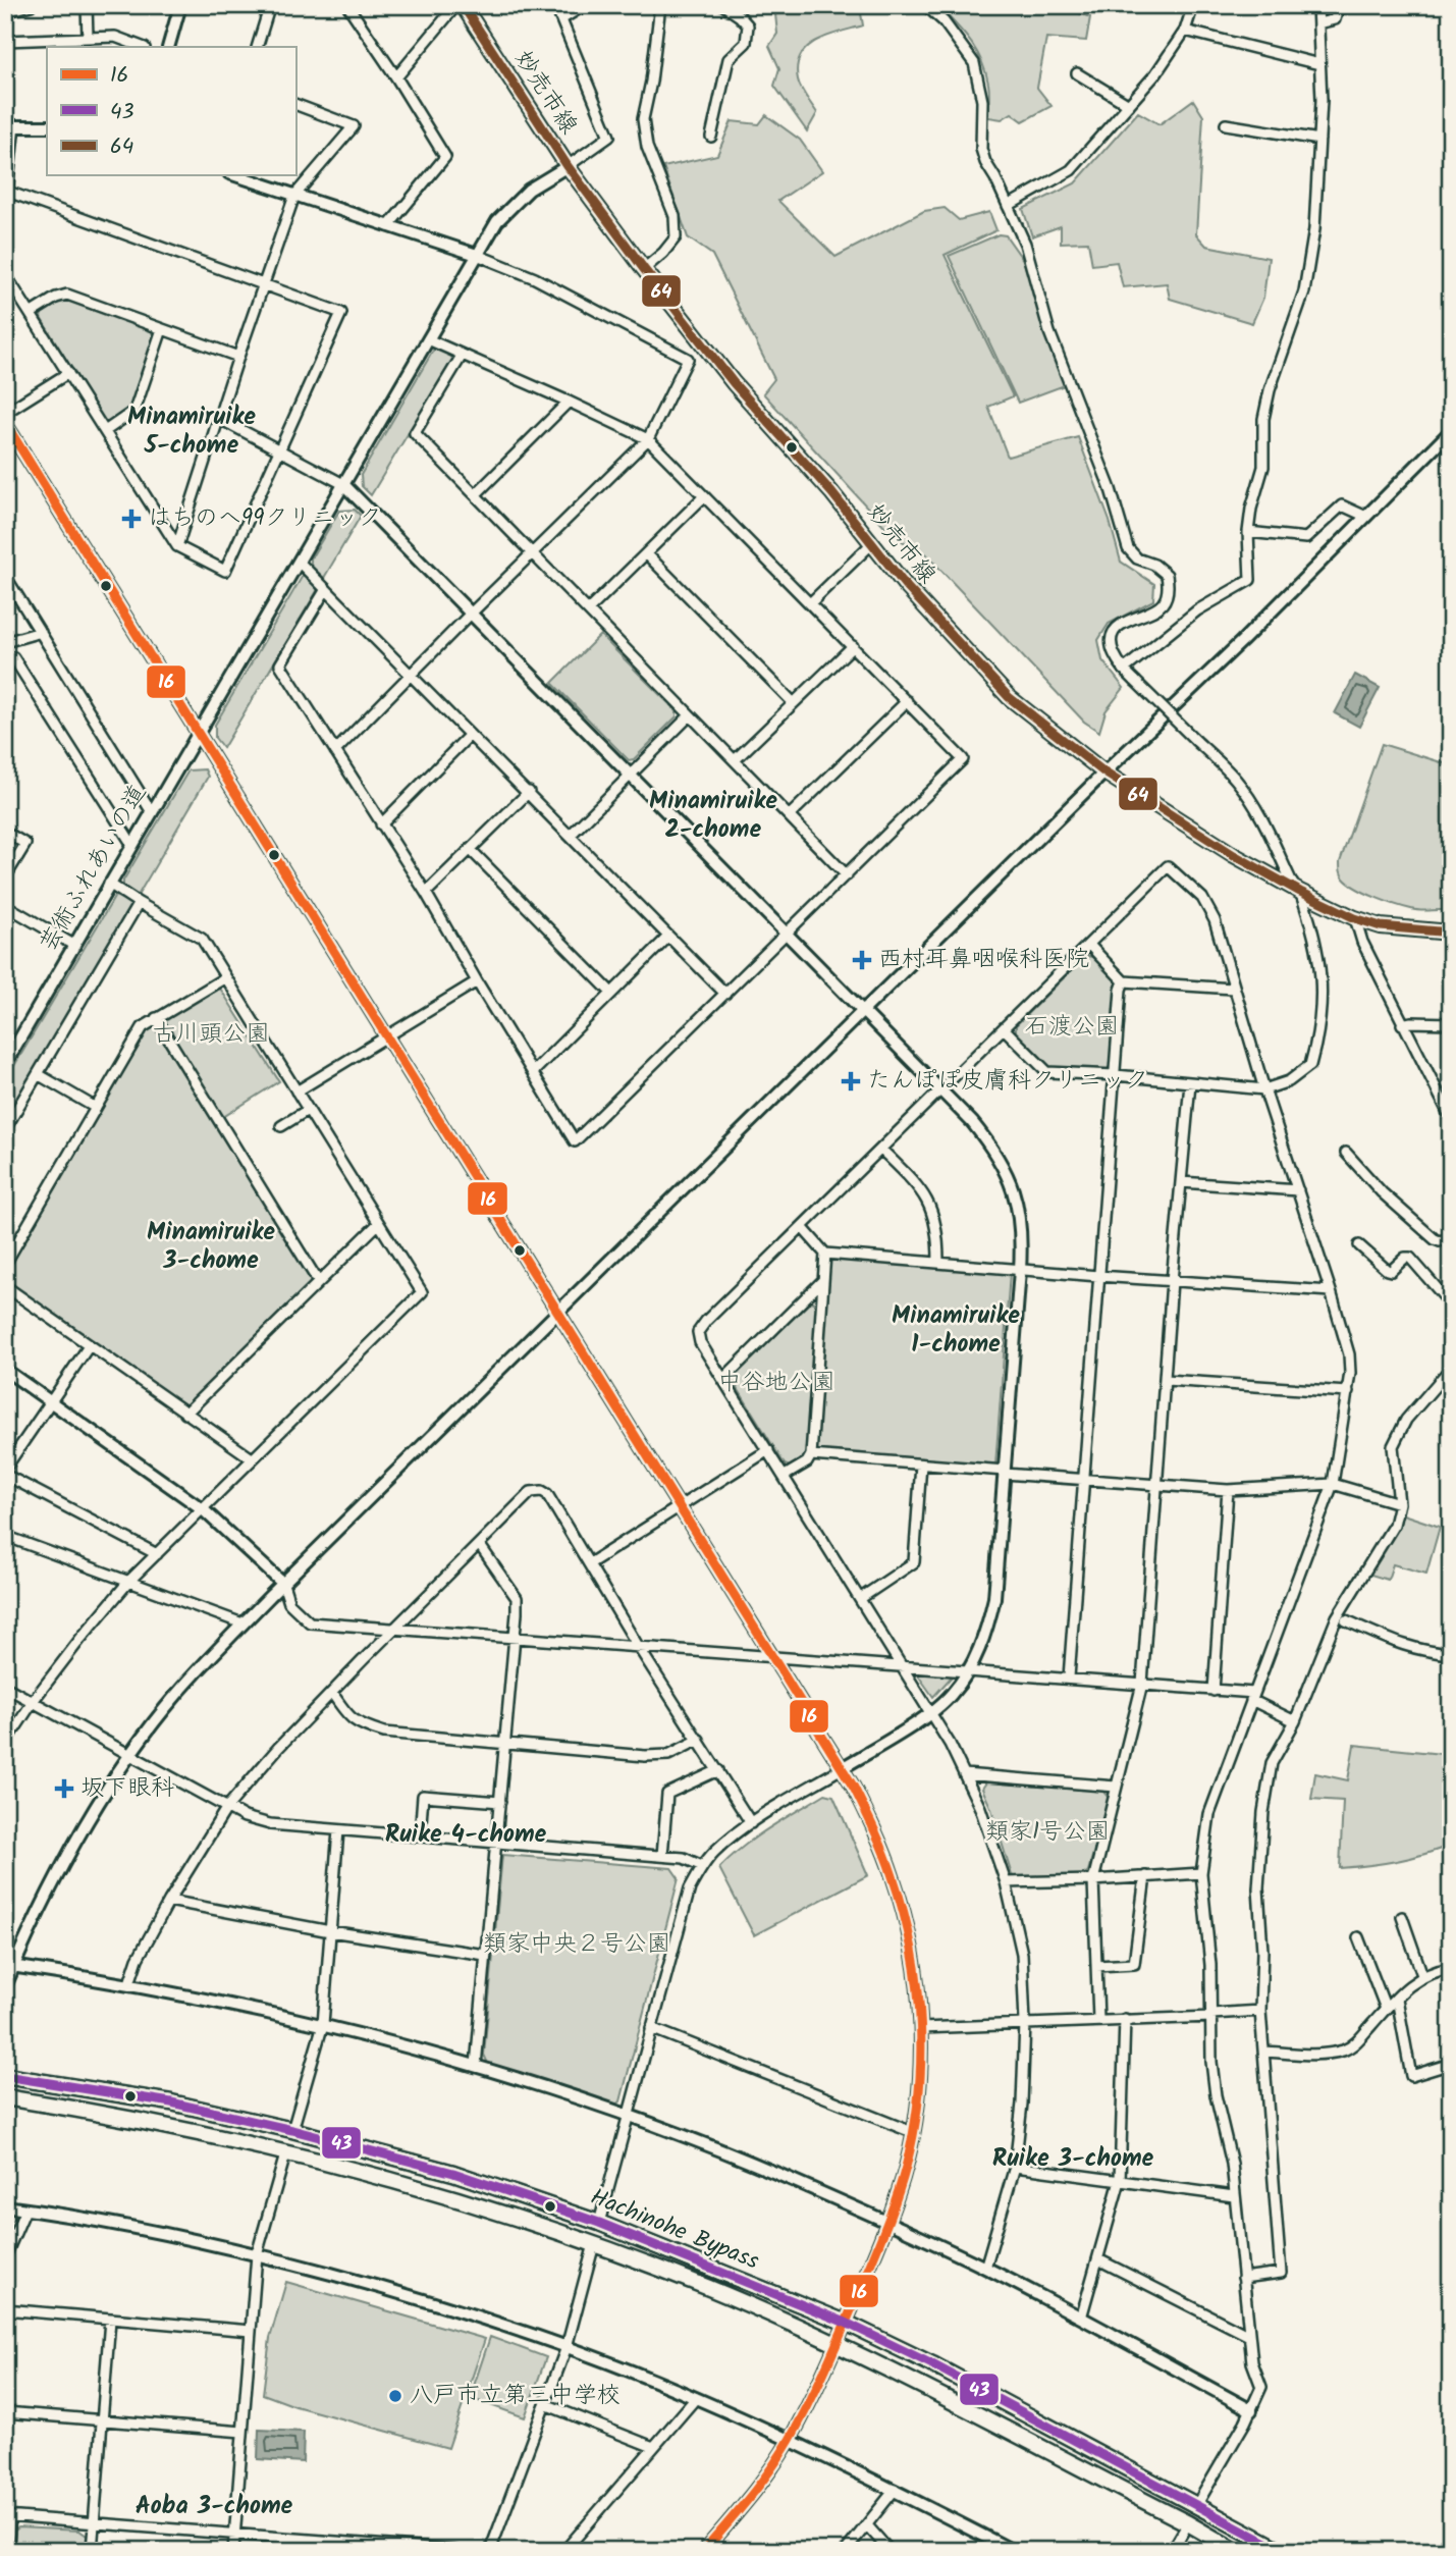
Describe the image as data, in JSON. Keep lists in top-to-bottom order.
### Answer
{
  "streets": {
    "highway": ["Hachinohe Bypass"],
    "main road": ["妙売市線"],
    "street": ["芸術ふれあいの道"]
  },
  "crossings": [
    ["妙売市線", "芸術ふれあいの道"]
  ],
  "districts": [
    "Minamiruike 5-chome",
    "Minamiruike 2-chome",
    "Minamiruike 3-chome",
    "Minamiruike 1-chome",
    "Ruike 4-chome",
    "Ruike 3-chome",
    "Aoba 3-chome"
  ],
  "parks": [
    "石渡公園",
    "古川頭公園",
    "中谷地公園",
    "類家1号公園",
    "類家中央２号公園"
  ],
  "places": {
    "health": [
      "はちのへ99クリニック",
      "西村耳鼻咽喉科医院",
      "たんぽぽ皮膚科クリニック",
      "坂下眼科"
    ],
    "other": ["八戸市立第三中学校"]
  },
  "lines": ["transit line 64", "transit line 16", "transit line 43"],
  "legend": ["16", "43", "64"]
}
